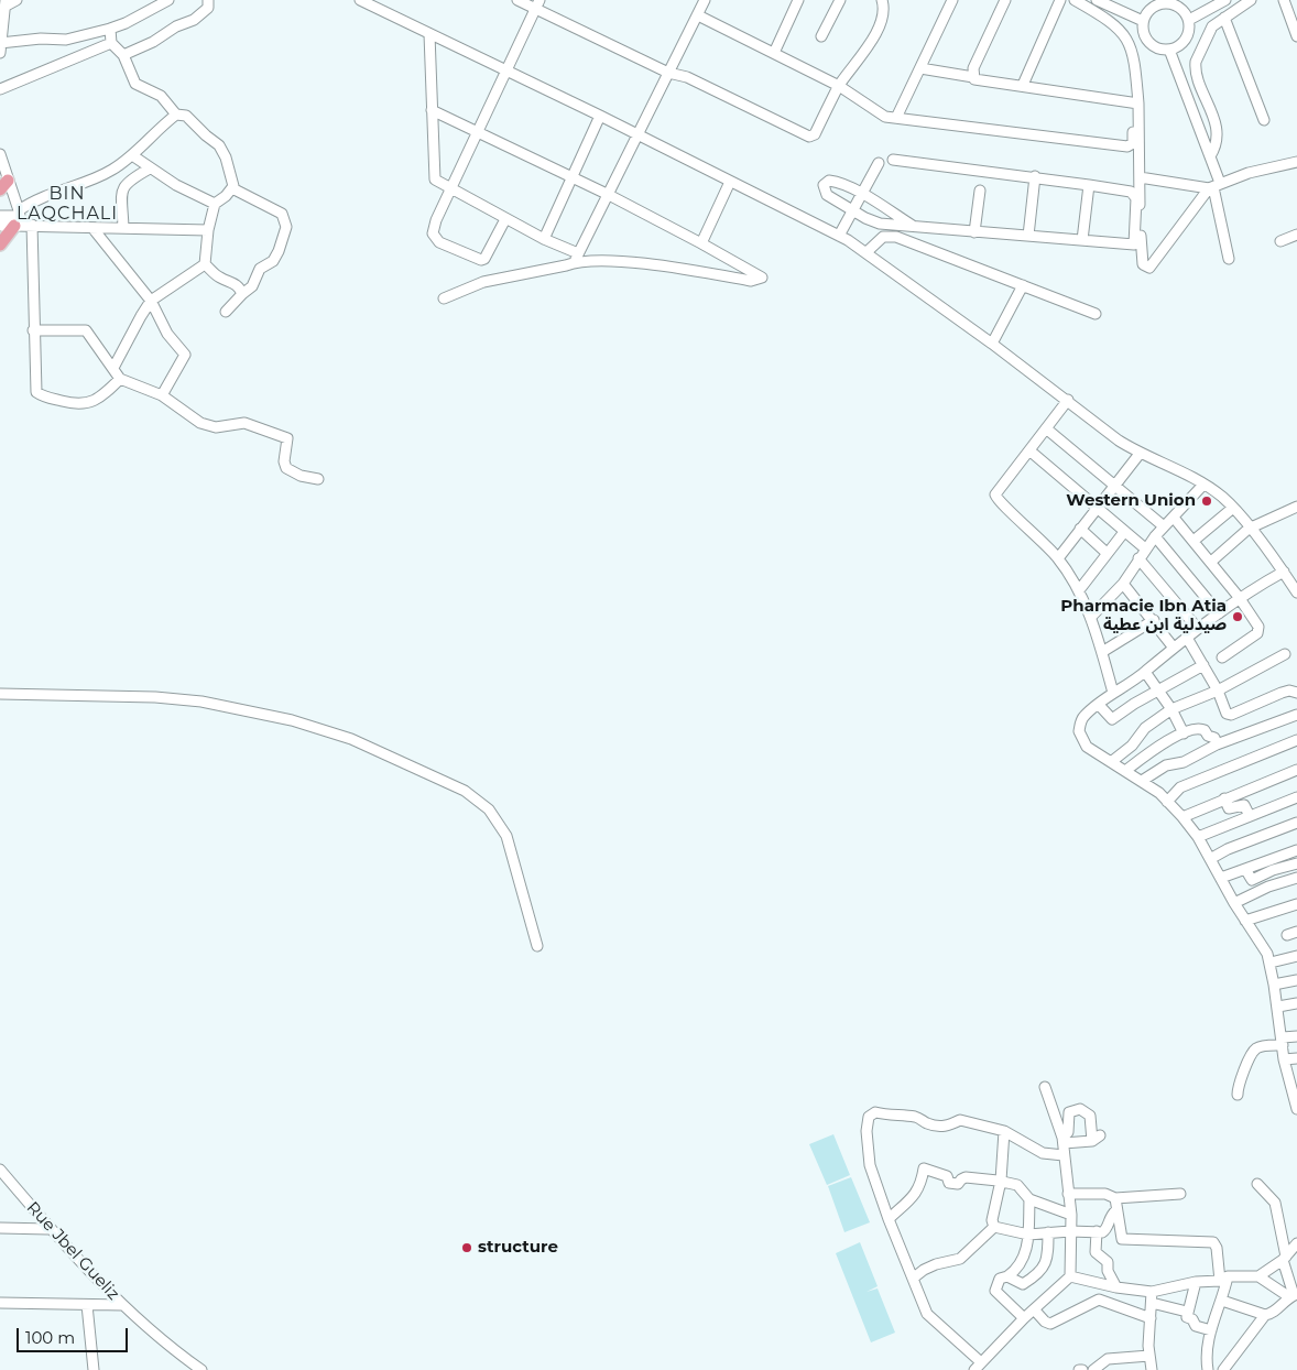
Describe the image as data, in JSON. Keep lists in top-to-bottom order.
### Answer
{
  "streets": {
    "street": ["Rue Jbel Gueliz"]
  },
  "districts": ["BIN LAQCHALI"],
  "places": ["Western Union", "Pharmacie Ibn Atia صيدلية ابن عطية", "structure"],
  "scale_bar": "100 m"
}
